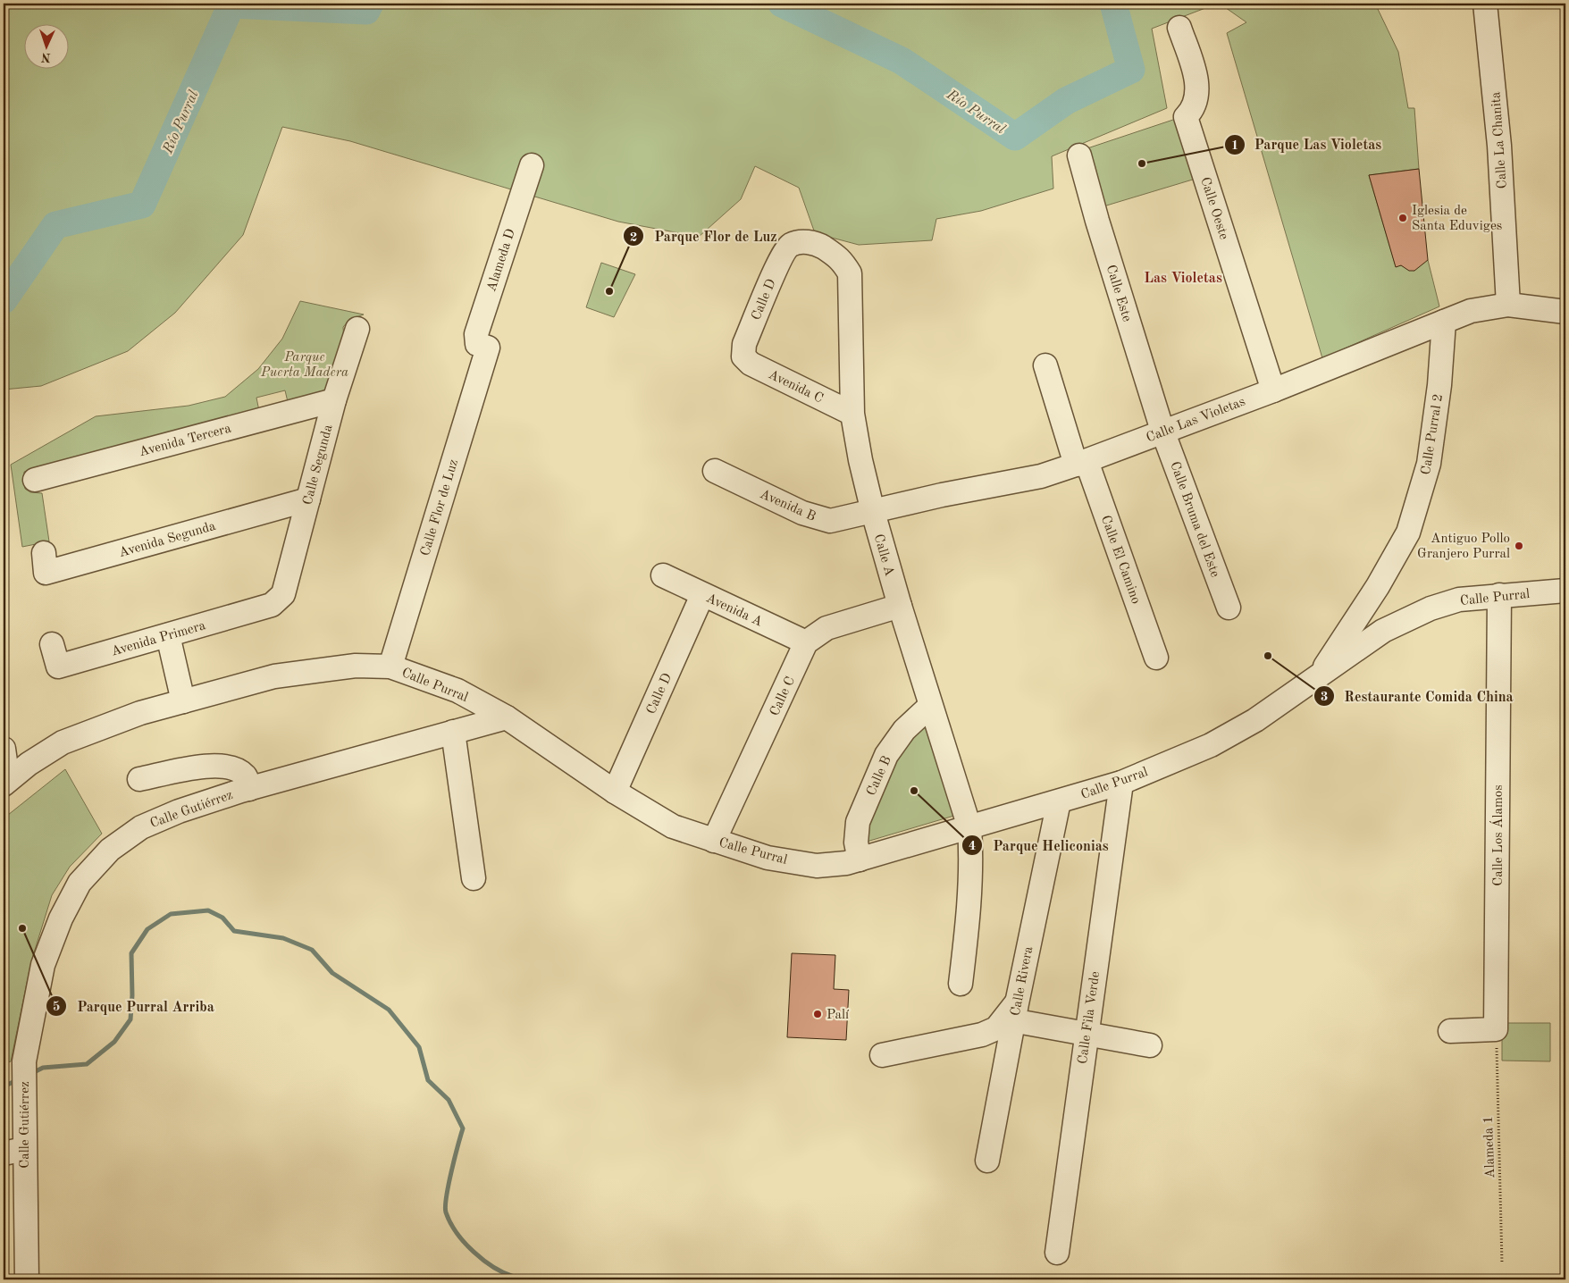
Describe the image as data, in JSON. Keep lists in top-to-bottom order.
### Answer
{
  "streets": {
    "street": [
      "Calle La Chanita",
      "Calle Oeste",
      "Alameda D",
      "Calle Este",
      "Calle D",
      "Avenida C",
      "Calle Las Violetas",
      "Calle Purral 2",
      "Avenida Tercera",
      "Calle Segunda",
      "Avenida B",
      "Calle Flor de Luz",
      "Calle Bruma del Este",
      "Avenida Segunda",
      "Calle A",
      "Calle El Camino",
      "Calle Purral",
      "Avenida A",
      "Avenida Primera",
      "Calle C",
      "Calle B",
      "Calle Gutiérrez",
      "Calle Los Álamos",
      "Calle Rivera",
      "Calle Fila Verde"
    ],
    "path": ["Alameda 1"]
  },
  "crossings": [
    ["Calle Oeste", "Calle Las Violetas"],
    ["Alameda D", "Calle Flor de Luz"],
    ["Calle Este", "Calle Las Violetas"],
    ["Calle Este", "Calle Bruma del Este"],
    ["Calle D", "Avenida C"],
    ["Calle D", "Calle A"],
    ["Calle D", "Calle Purral"],
    ["Calle D", "Avenida A"],
    ["Avenida C", "Calle A"],
    ["Calle Las Violetas", "Calle Purral 2"],
    ["Calle Las Violetas", "Avenida B"],
    ["Calle Las Violetas", "Calle Bruma del Este"],
    ["Calle Las Violetas", "Calle El Camino"],
    ["Calle Purral 2", "Calle Purral"],
    ["Avenida Tercera", "Calle Segunda"],
    ["Calle Segunda", "Avenida Segunda"],
    ["Calle Segunda", "Avenida Primera"],
    ["Avenida B", "Calle A"],
    ["Calle Flor de Luz", "Calle Purral"],
    ["Calle A", "Calle Purral"],
    ["Calle A", "Calle B"],
    ["Calle Purral", "Calle C"],
    ["Calle Purral", "Calle B"],
    ["Calle Purral", "Calle Gutiérrez"],
    ["Calle Purral", "Calle Los Álamos"],
    ["Calle Purral", "Calle Rivera"],
    ["Calle Purral", "Calle Fila Verde"],
    ["Avenida A", "Calle C"],
    ["Calle Los Álamos", "Alameda 1"]
  ],
  "districts": ["Las Violetas"],
  "water": ["Río Purral"],
  "parks": ["Parque Puerta Madera"],
  "places": [
    "Parque Las Violetas",
    "Iglesia de Santa Eduviges",
    "Parque Flor de Luz",
    "Antiguo Pollo Granjero Purral",
    "Restaurante Comida China",
    "Parque Heliconias",
    "Parque Purral Arriba",
    "Palí"
  ],
  "north": "bottom"
}
